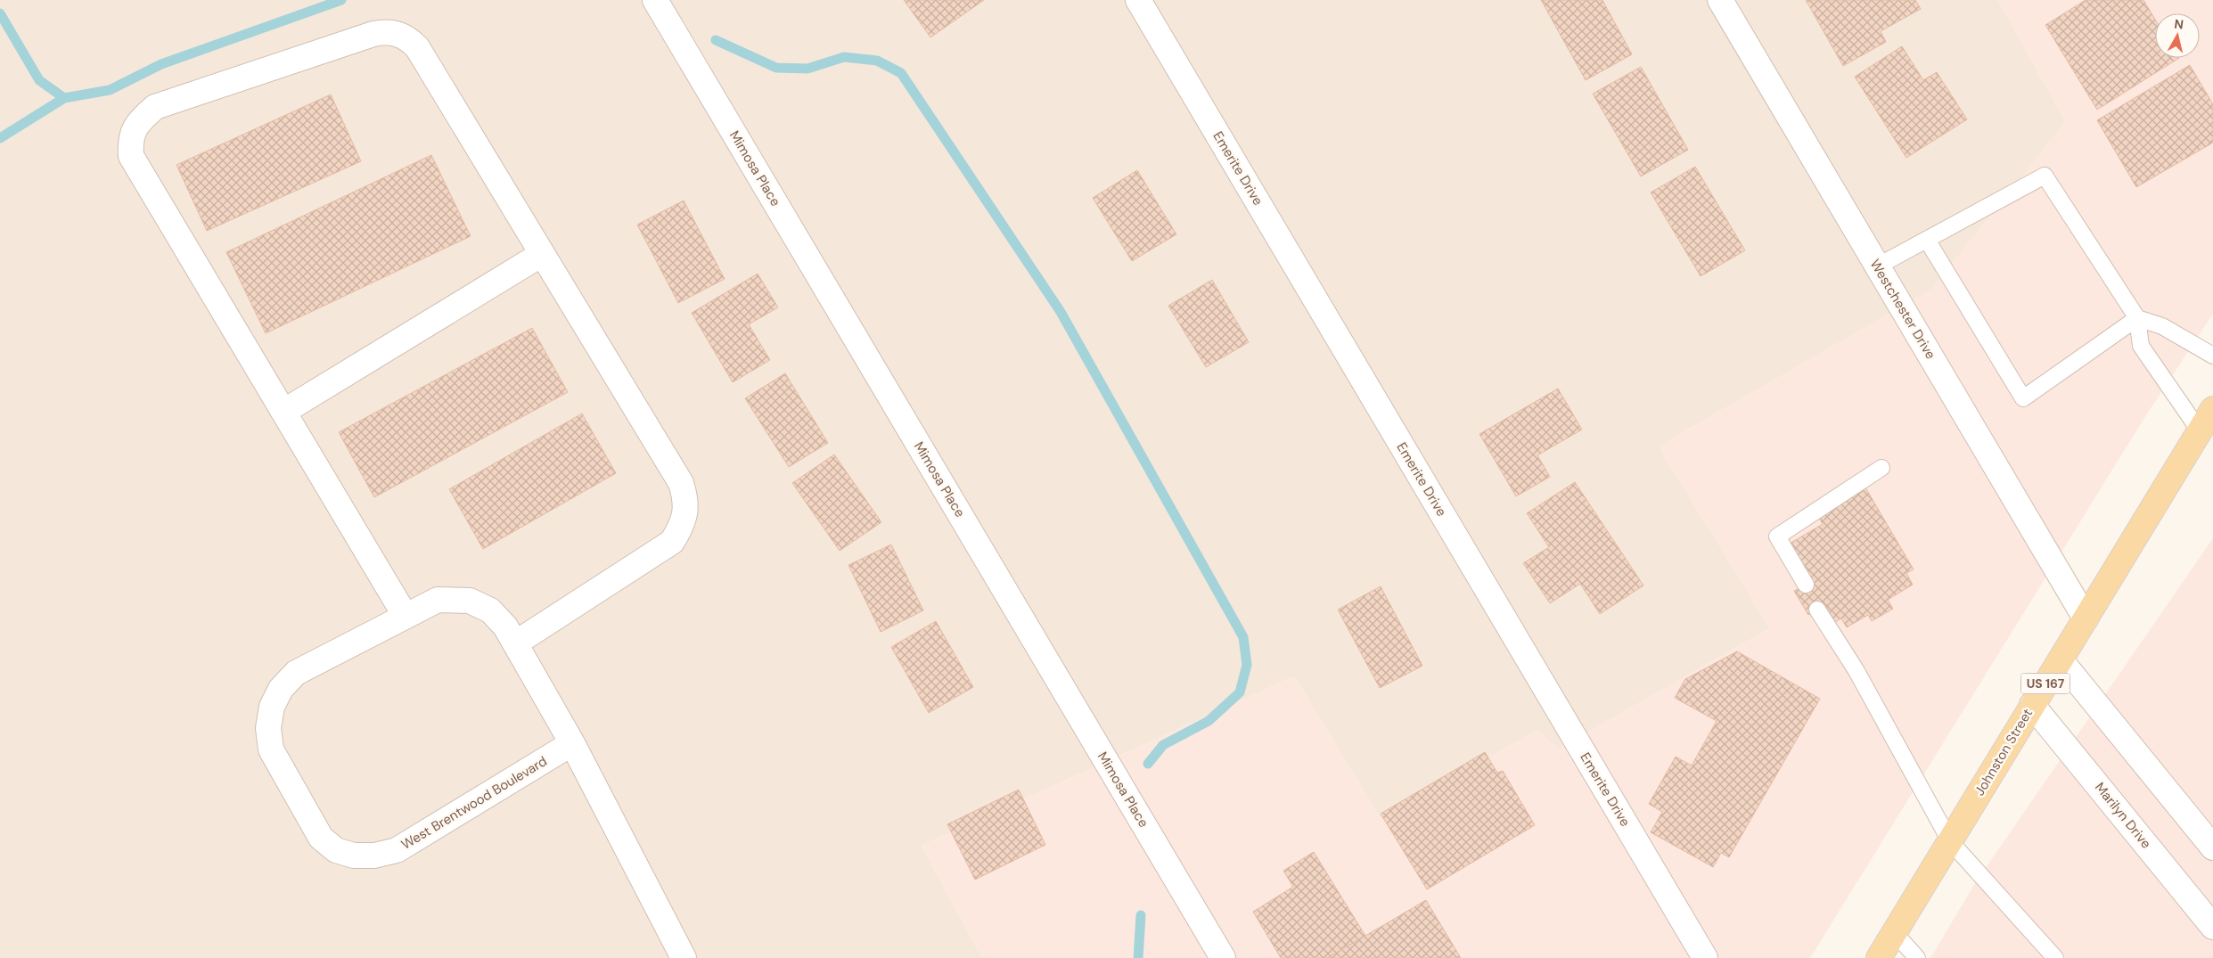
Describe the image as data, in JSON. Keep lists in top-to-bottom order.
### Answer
{
  "streets": {
    "main road": ["US 167", "Johnston Street"],
    "street": [
      "Mimosa Place",
      "Emerite Drive",
      "Westchester Drive",
      "West Brentwood Boulevard",
      "Marilyn Drive"
    ]
  },
  "crossings": [
    ["Westchester Drive", "Johnston Street"],
    ["Johnston Street", "Marilyn Drive"]
  ],
  "north": "top"
}
